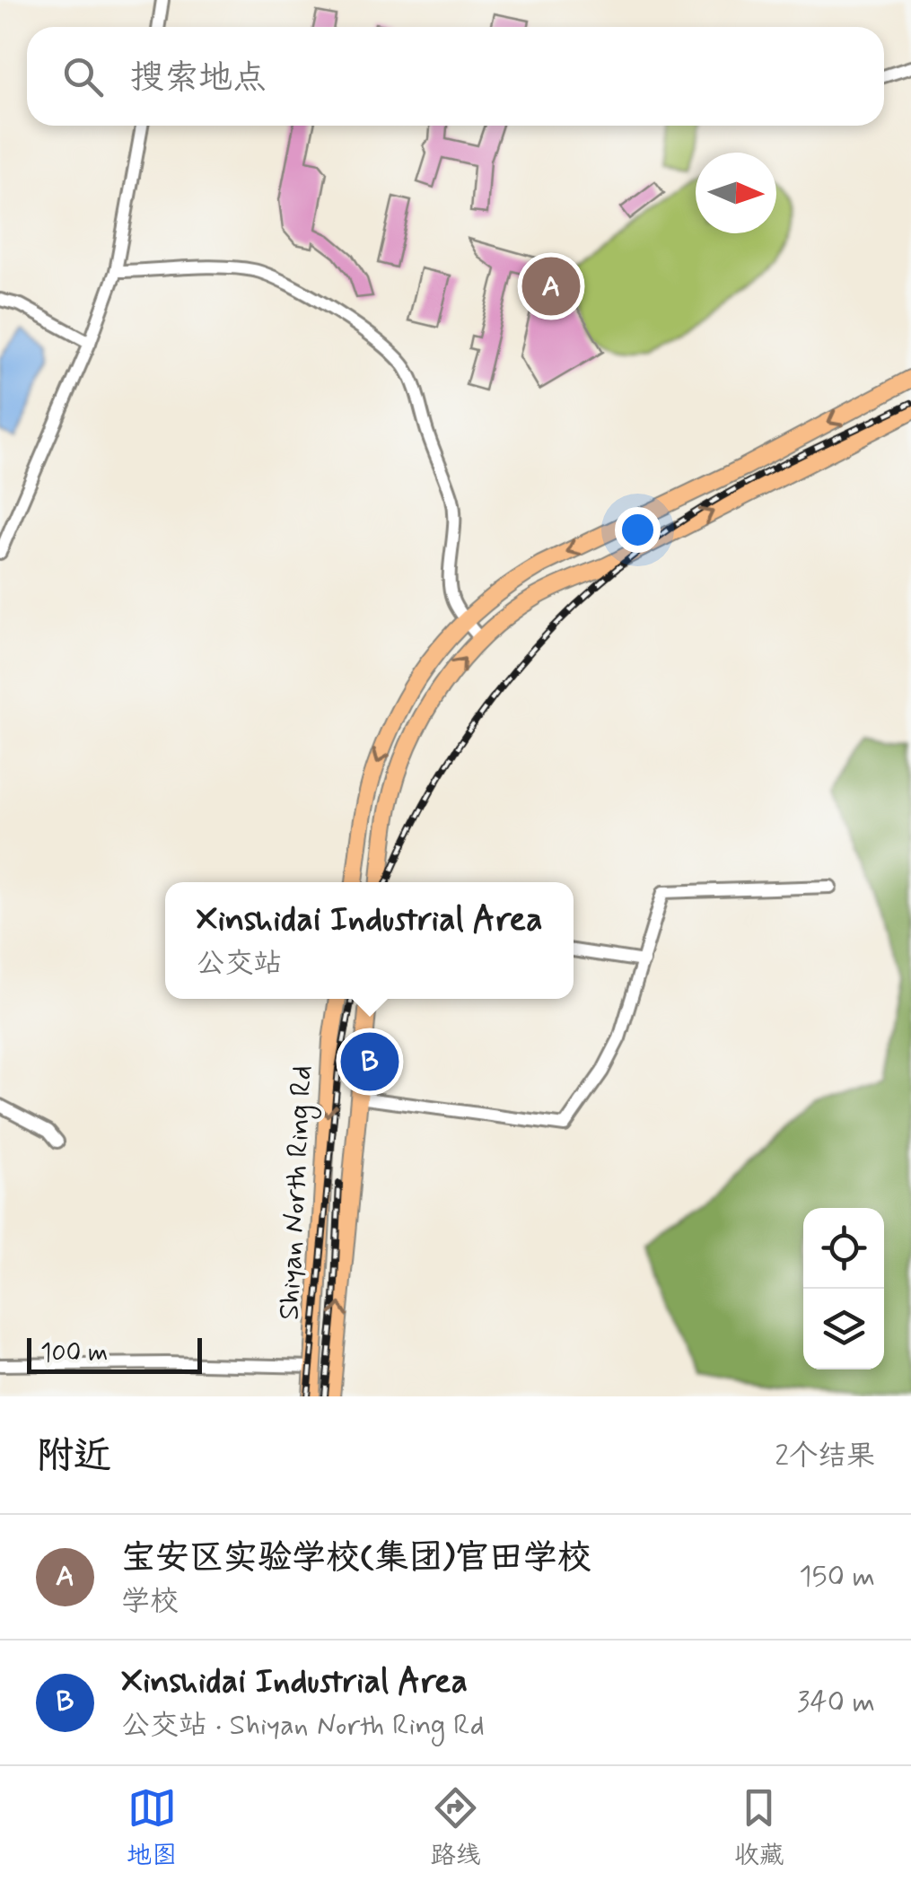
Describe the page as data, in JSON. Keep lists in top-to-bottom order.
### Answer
{
  "streets": {
    "main road": ["Shiyan North Ring Rd"]
  },
  "scale_bar": "100 m",
  "north": "right",
  "page": {
    "search": "搜索地点",
    "pins": ["A", "B"],
    "popup": ["Xinshidai Industrial Area", "公交站"],
    "scale": "100 m",
    "heading": ["附近", "2个结果"],
    "list": [
      {
        "mark": "A",
        "name": "宝安区实验学校(集团)官田学校",
        "note": "学校",
        "value": "150 m"
      },
      {
        "mark": "B",
        "name": "Xinshidai Industrial Area",
        "note": "公交站 · Shiyan North Ring Rd",
        "value": "340 m"
      }
    ],
    "nav": ["地图", "路线", "收藏"]
  }
}
